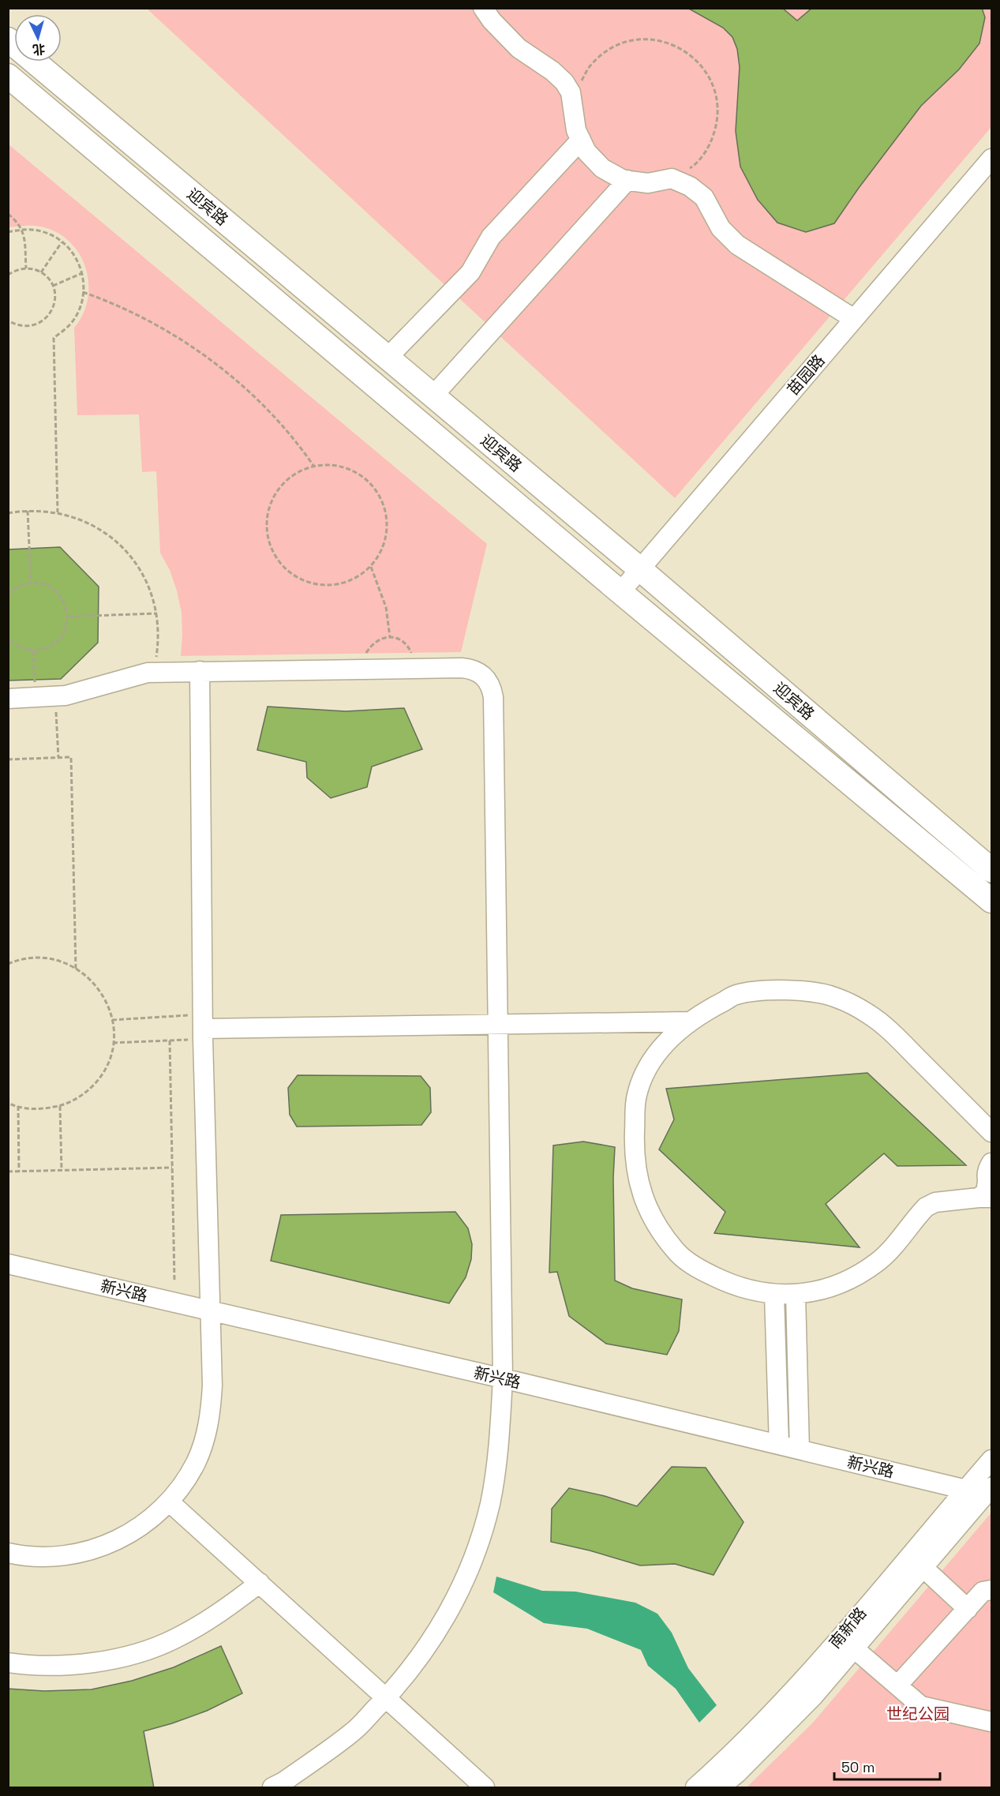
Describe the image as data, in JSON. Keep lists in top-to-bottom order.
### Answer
{
  "streets": {
    "main road": ["迎宾路"],
    "street": ["苗园路", "新兴路", "南新路"]
  },
  "crossings": [
    ["迎宾路", "苗园路"],
    ["新兴路", "南新路"]
  ],
  "parks": ["世纪公园"],
  "scale_bar": "50 m",
  "north": "bottom"
}
